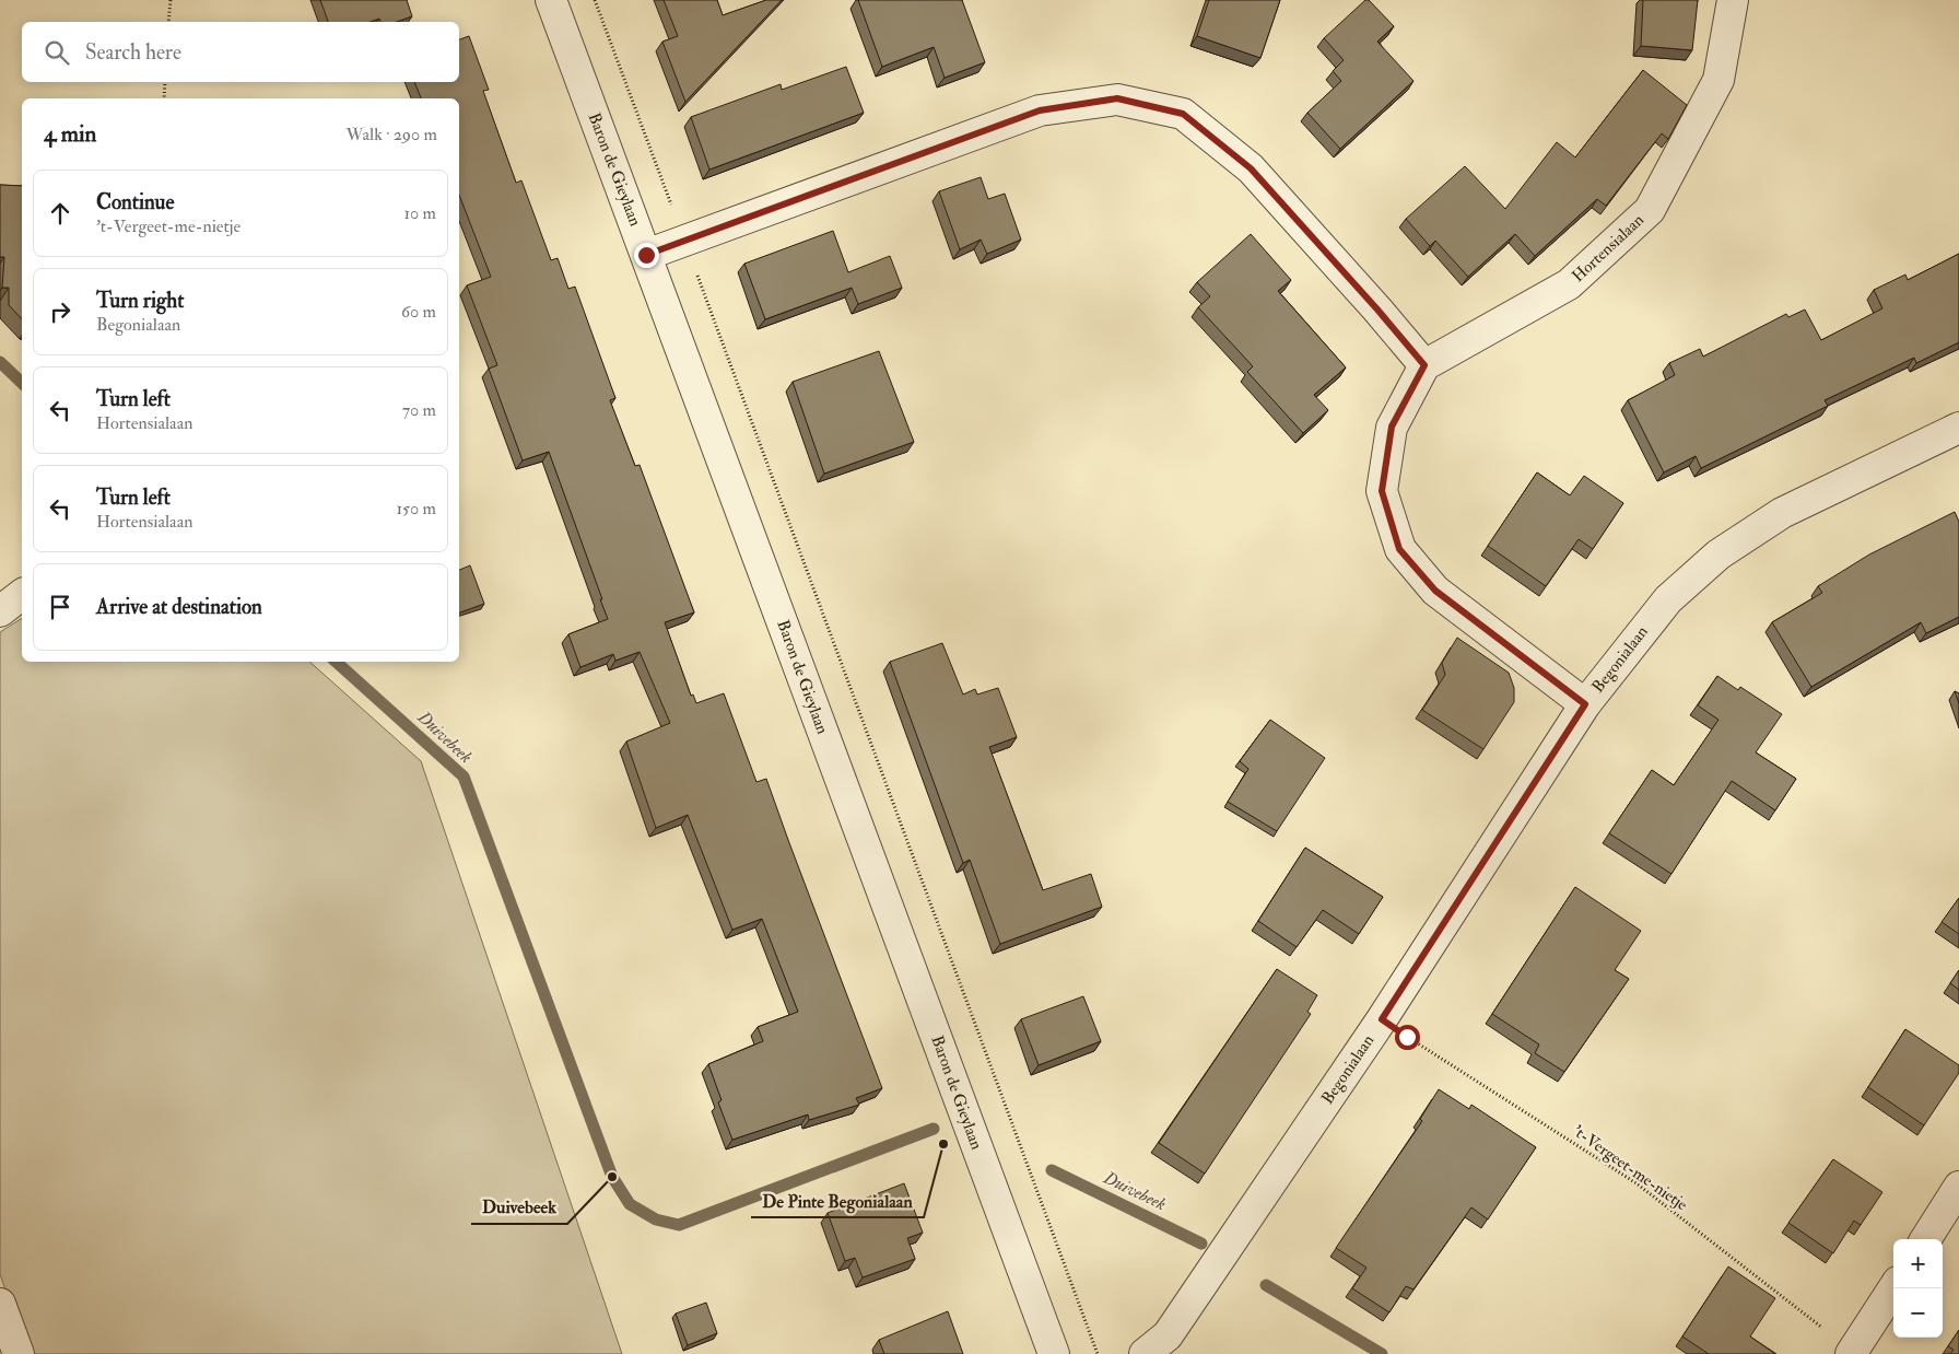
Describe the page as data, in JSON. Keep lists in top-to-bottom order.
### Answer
{
  "streets": {
    "street": ["Baron de Gieylaan", "Hortensialaan", "Begonialaan"],
    "path": ["'t-Vergeet-me-nietje"]
  },
  "crossings": [
    ["Begonialaan", "'t-Vergeet-me-nietje"]
  ],
  "water": ["Duivebeek"],
  "places": ["De Pinte Begonialaan", "Duivebeek"],
  "page": {
    "search": "Search here",
    "heading": ["4 min", "Walk · 290 m"],
    "list": [
      ["Continue", "'t-Vergeet-me-nietje", "10 m"],
      ["Turn right", "Begonialaan", "60 m"],
      ["Turn left", "Hortensialaan", "70 m"],
      ["Turn left", "Hortensialaan", "150 m"],
      "Arrive at destination"
    ],
    "map_buttons": ["+", "−"]
  }
}
